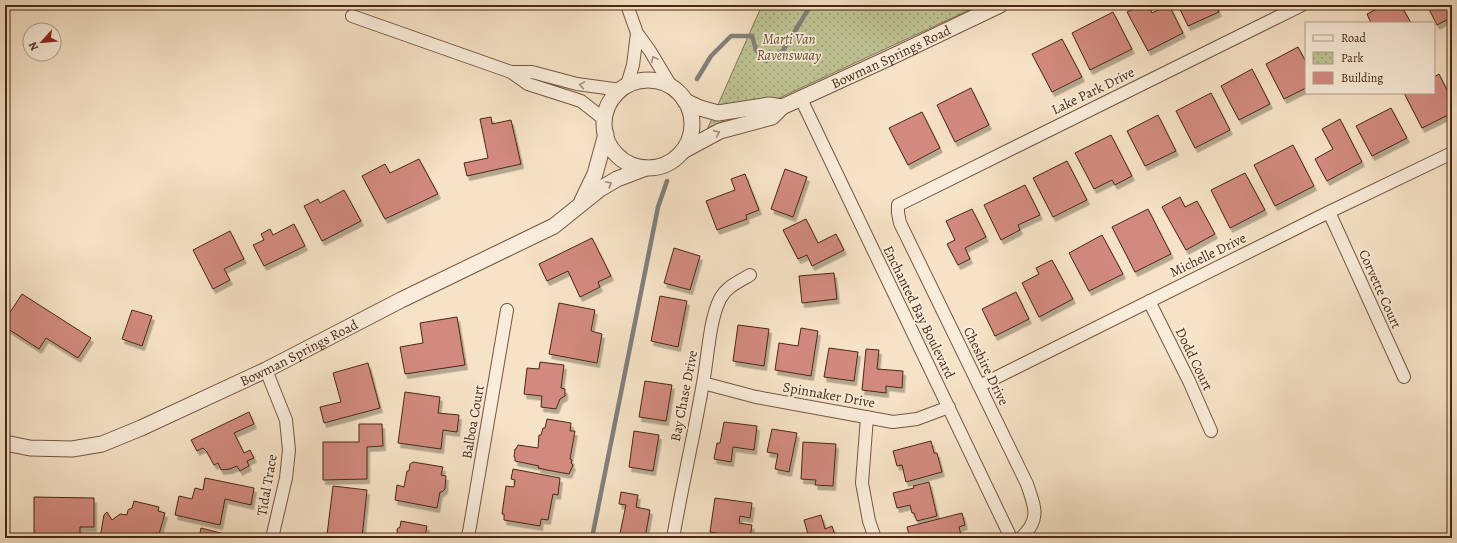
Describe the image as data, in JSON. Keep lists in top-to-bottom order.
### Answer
{
  "streets": {
    "street": [
      "Bowman Springs Road",
      "Lake Park Drive",
      "Michelle Drive",
      "Corvette Court",
      "Enchanted Bay Boulevard",
      "Dodd Court",
      "Cheshire Drive",
      "Spinnaker Drive",
      "Bay Chase Drive",
      "Balboa Court",
      "Tidal Trace"
    ]
  },
  "crossings": [
    ["Bowman Springs Road", "Enchanted Bay Boulevard"],
    ["Bowman Springs Road", "Tidal Trace"],
    ["Lake Park Drive", "Cheshire Drive"],
    ["Michelle Drive", "Corvette Court"],
    ["Michelle Drive", "Dodd Court"],
    ["Michelle Drive", "Cheshire Drive"],
    ["Enchanted Bay Boulevard", "Spinnaker Drive"],
    ["Spinnaker Drive", "Bay Chase Drive"]
  ],
  "parks": ["Marti Van Ravenswaay"],
  "legend": ["Road", "Park", "Building"],
  "north": "bottom left"
}
